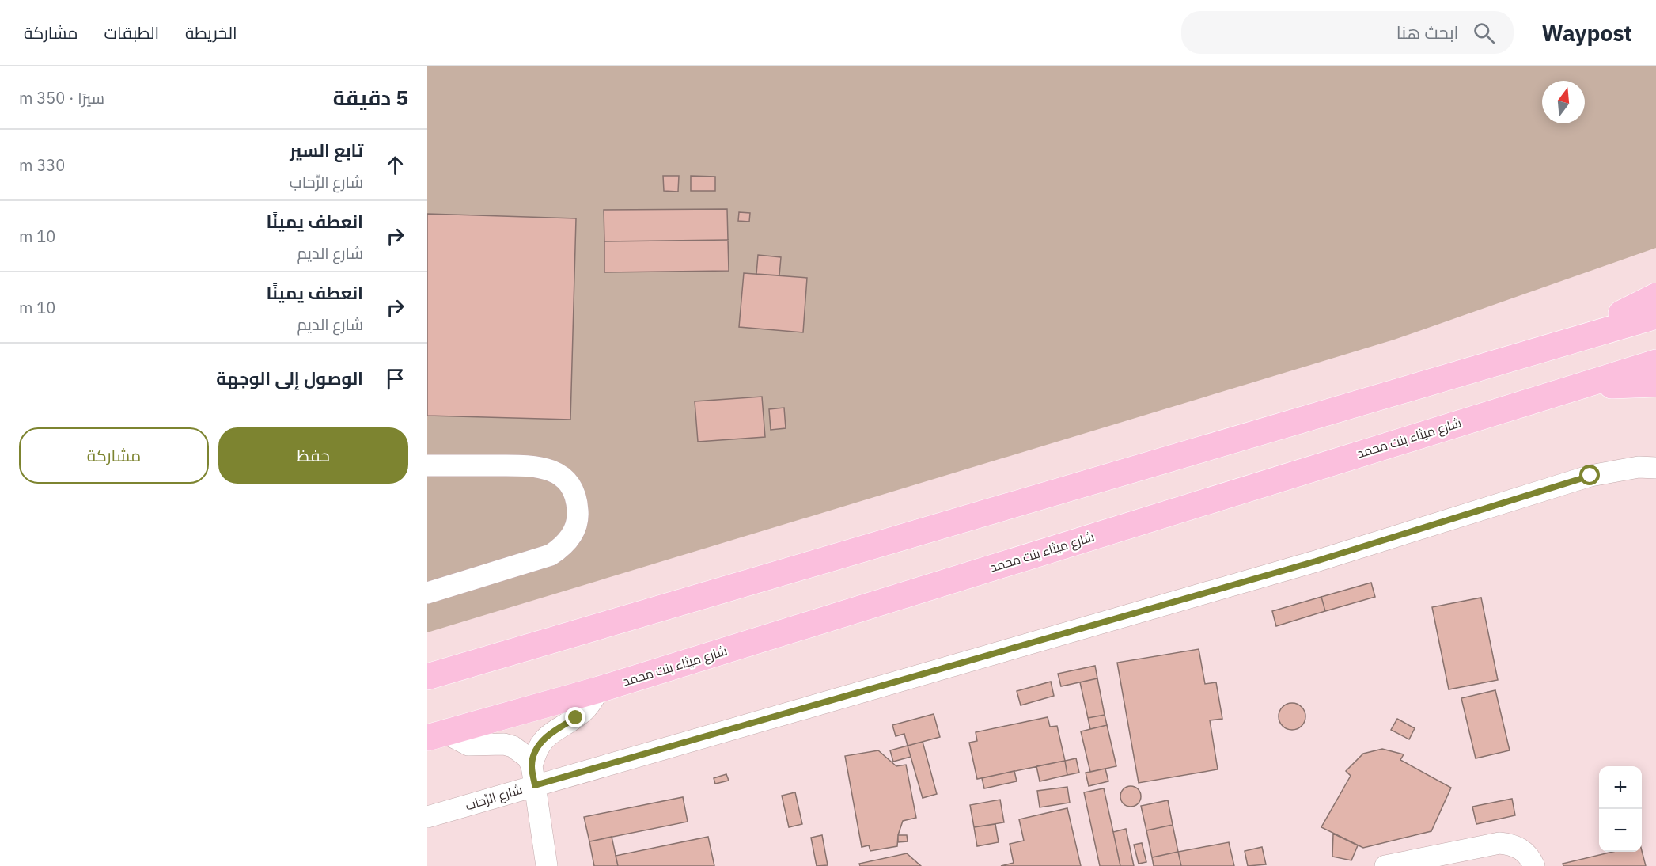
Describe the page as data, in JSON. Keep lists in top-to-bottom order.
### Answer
{
  "streets": {
    "main road": ["شارع ميثاء بنت محمد"],
    "street": ["شارع الرِّحاب"]
  },
  "north": "top",
  "page": {
    "header": "Waypost",
    "search": "ابحث هنا",
    "nav": ["الخريطة", "الطبقات", "مشاركة"],
    "heading": ["5 دقيقة", "سيرًا · 350 m"],
    "list": [
      ["تابع السير", "شارع الرِّحاب", "330 m"],
      ["انعطف يمينًا", "شارع الديم", "10 m"],
      ["انعطف يمينًا", "شارع الديم", "10 m"],
      "الوصول إلى الوجهة"
    ],
    "buttons": ["حفظ", "مشاركة"],
    "map_buttons": ["+", "−"]
  }
}
